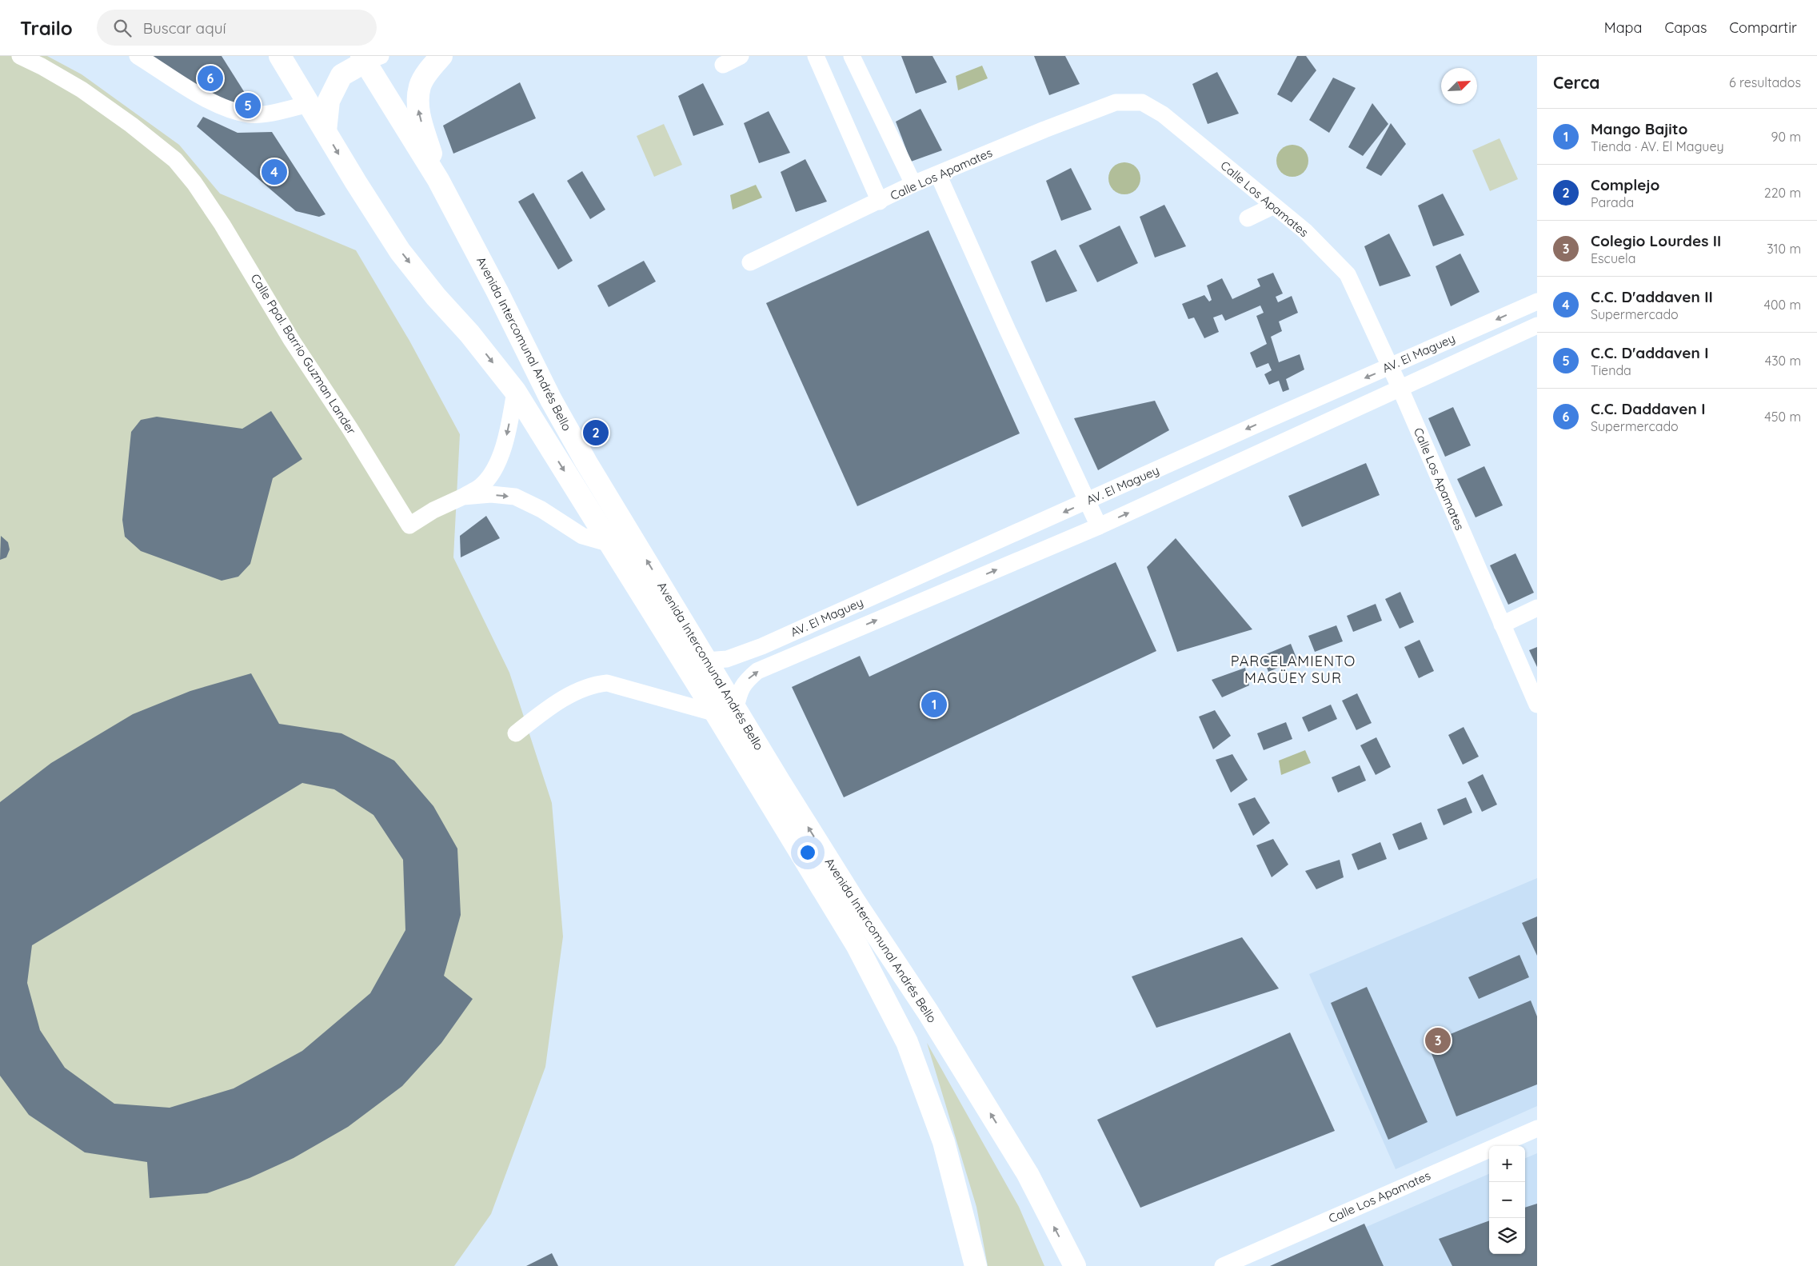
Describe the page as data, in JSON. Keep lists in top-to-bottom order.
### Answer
{
  "streets": {
    "main road": ["Avenida Intercomunal Andrés Bello"],
    "street": ["Calle Los Apamates", "AV. El Maguey", "Calle Ppal. Barrio Guzman Lander"]
  },
  "crossings": [
    ["Calle Los Apamates", "AV. El Maguey"],
    ["Avenida Intercomunal Andrés Bello", "AV. El Maguey"],
    ["Avenida Intercomunal Andrés Bello", "Calle Ppal. Barrio Guzman Lander"]
  ],
  "districts": ["PARCELAMIENTO MAGÜEY SUR"],
  "north": "top right",
  "page": {
    "header": "Trailo",
    "search": "Buscar aquí",
    "nav": ["Mapa", "Capas", "Compartir"],
    "heading": ["Cerca", "6 resultados"],
    "pins": [
      "6",
      "5",
      "4",
      "2",
      "1",
      "3"
    ],
    "list": [
      {
        "mark": "1",
        "name": "Mango Bajito",
        "note": "Tienda · AV. El Maguey",
        "value": "90 m"
      },
      {
        "mark": "2",
        "name": "Complejo",
        "note": "Parada",
        "value": "220 m"
      },
      {
        "mark": "3",
        "name": "Colegio Lourdes II",
        "note": "Escuela",
        "value": "310 m"
      },
      {
        "mark": "4",
        "name": "C.C. D'addaven II",
        "note": "Supermercado",
        "value": "400 m"
      },
      {
        "mark": "5",
        "name": "C.C. D'addaven I",
        "note": "Tienda",
        "value": "430 m"
      },
      {
        "mark": "6",
        "name": "C.C. Daddaven I",
        "note": "Supermercado",
        "value": "450 m"
      }
    ],
    "map_buttons": ["+", "−"]
  }
}
